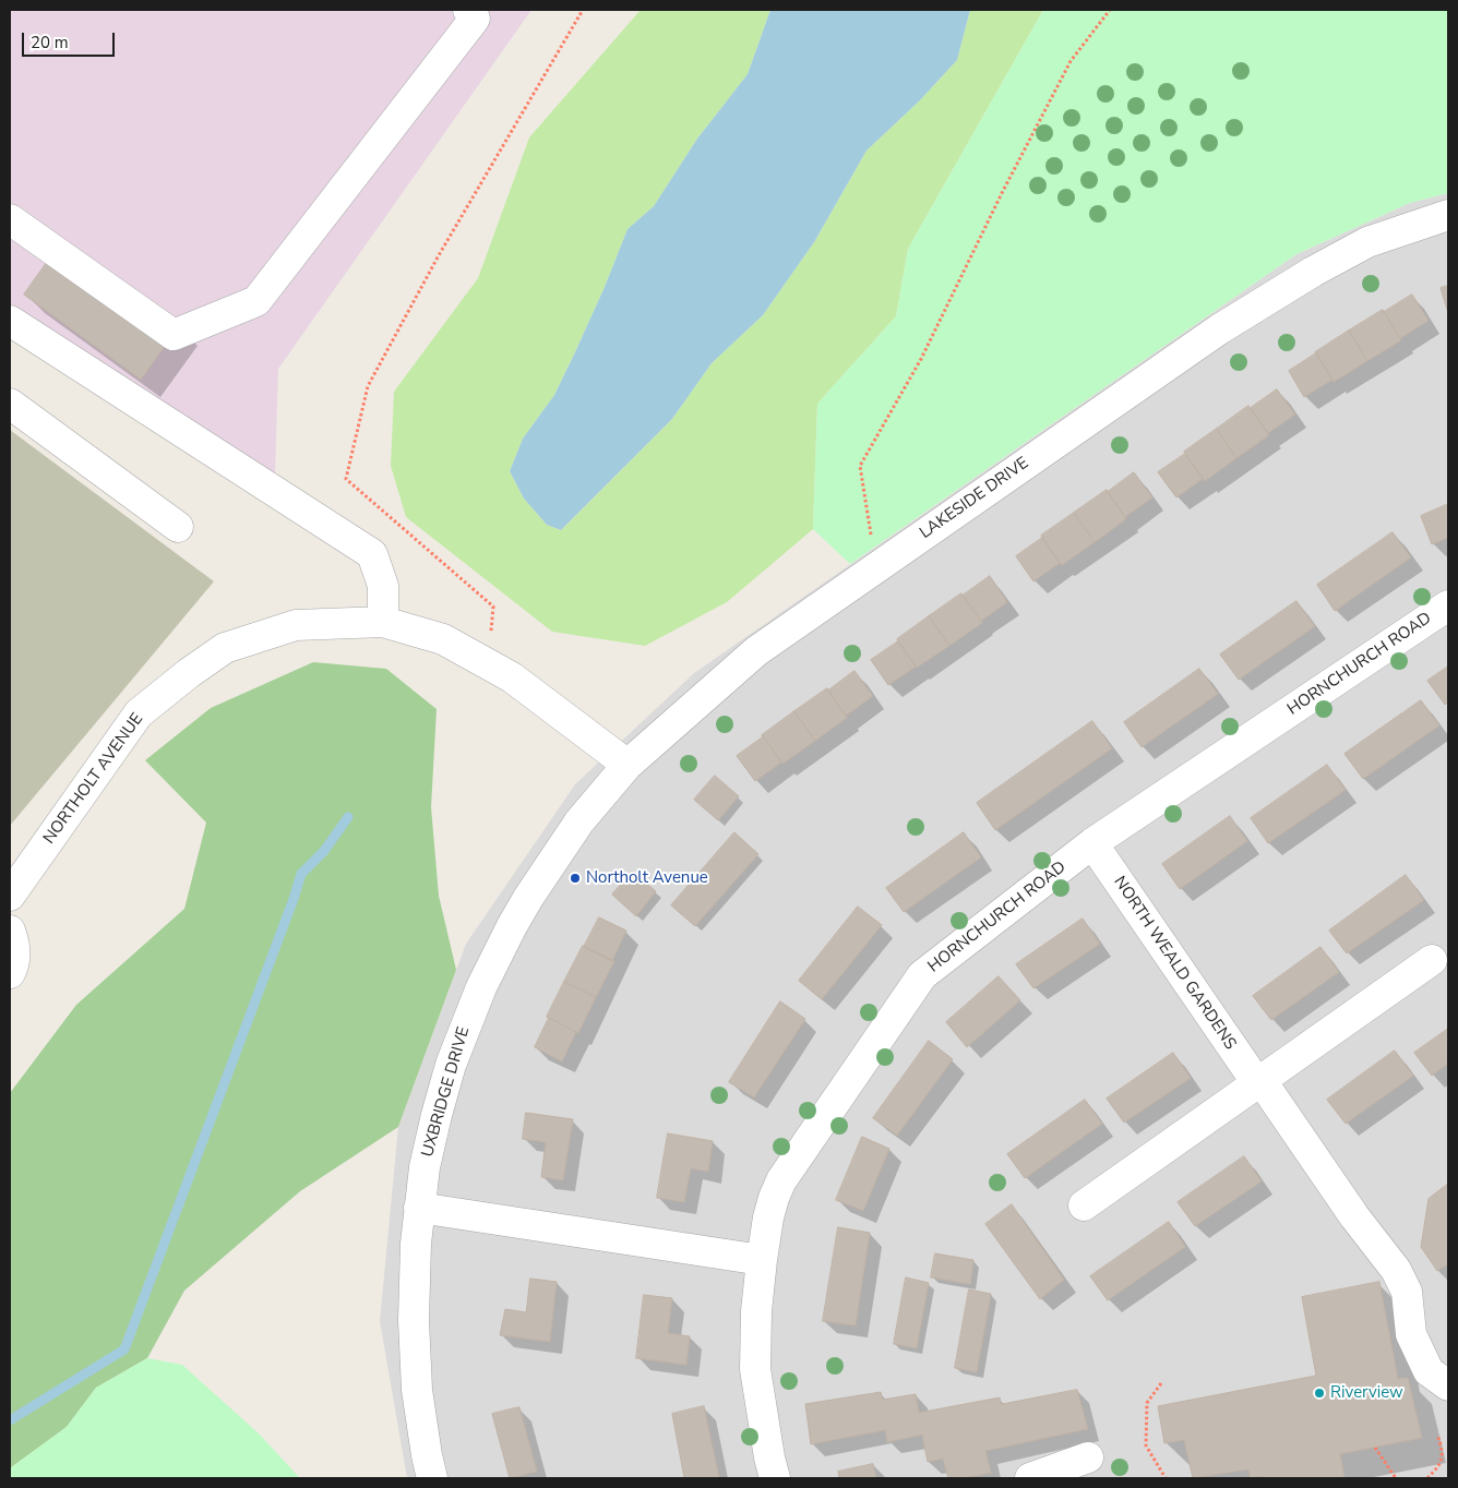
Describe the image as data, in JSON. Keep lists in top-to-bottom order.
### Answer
{
  "streets": {
    "street": [
      "LAKESIDE DRIVE",
      "HORNCHURCH ROAD",
      "NORTHOLT AVENUE",
      "NORTH WEALD GARDENS",
      "UXBRIDGE DRIVE"
    ]
  },
  "crossings": [
    ["LAKESIDE DRIVE", "NORTHOLT AVENUE"],
    ["LAKESIDE DRIVE", "UXBRIDGE DRIVE"],
    ["HORNCHURCH ROAD", "NORTH WEALD GARDENS"]
  ],
  "places": ["Northolt Avenue", "Riverview"],
  "scale_bar": "20 m"
}
